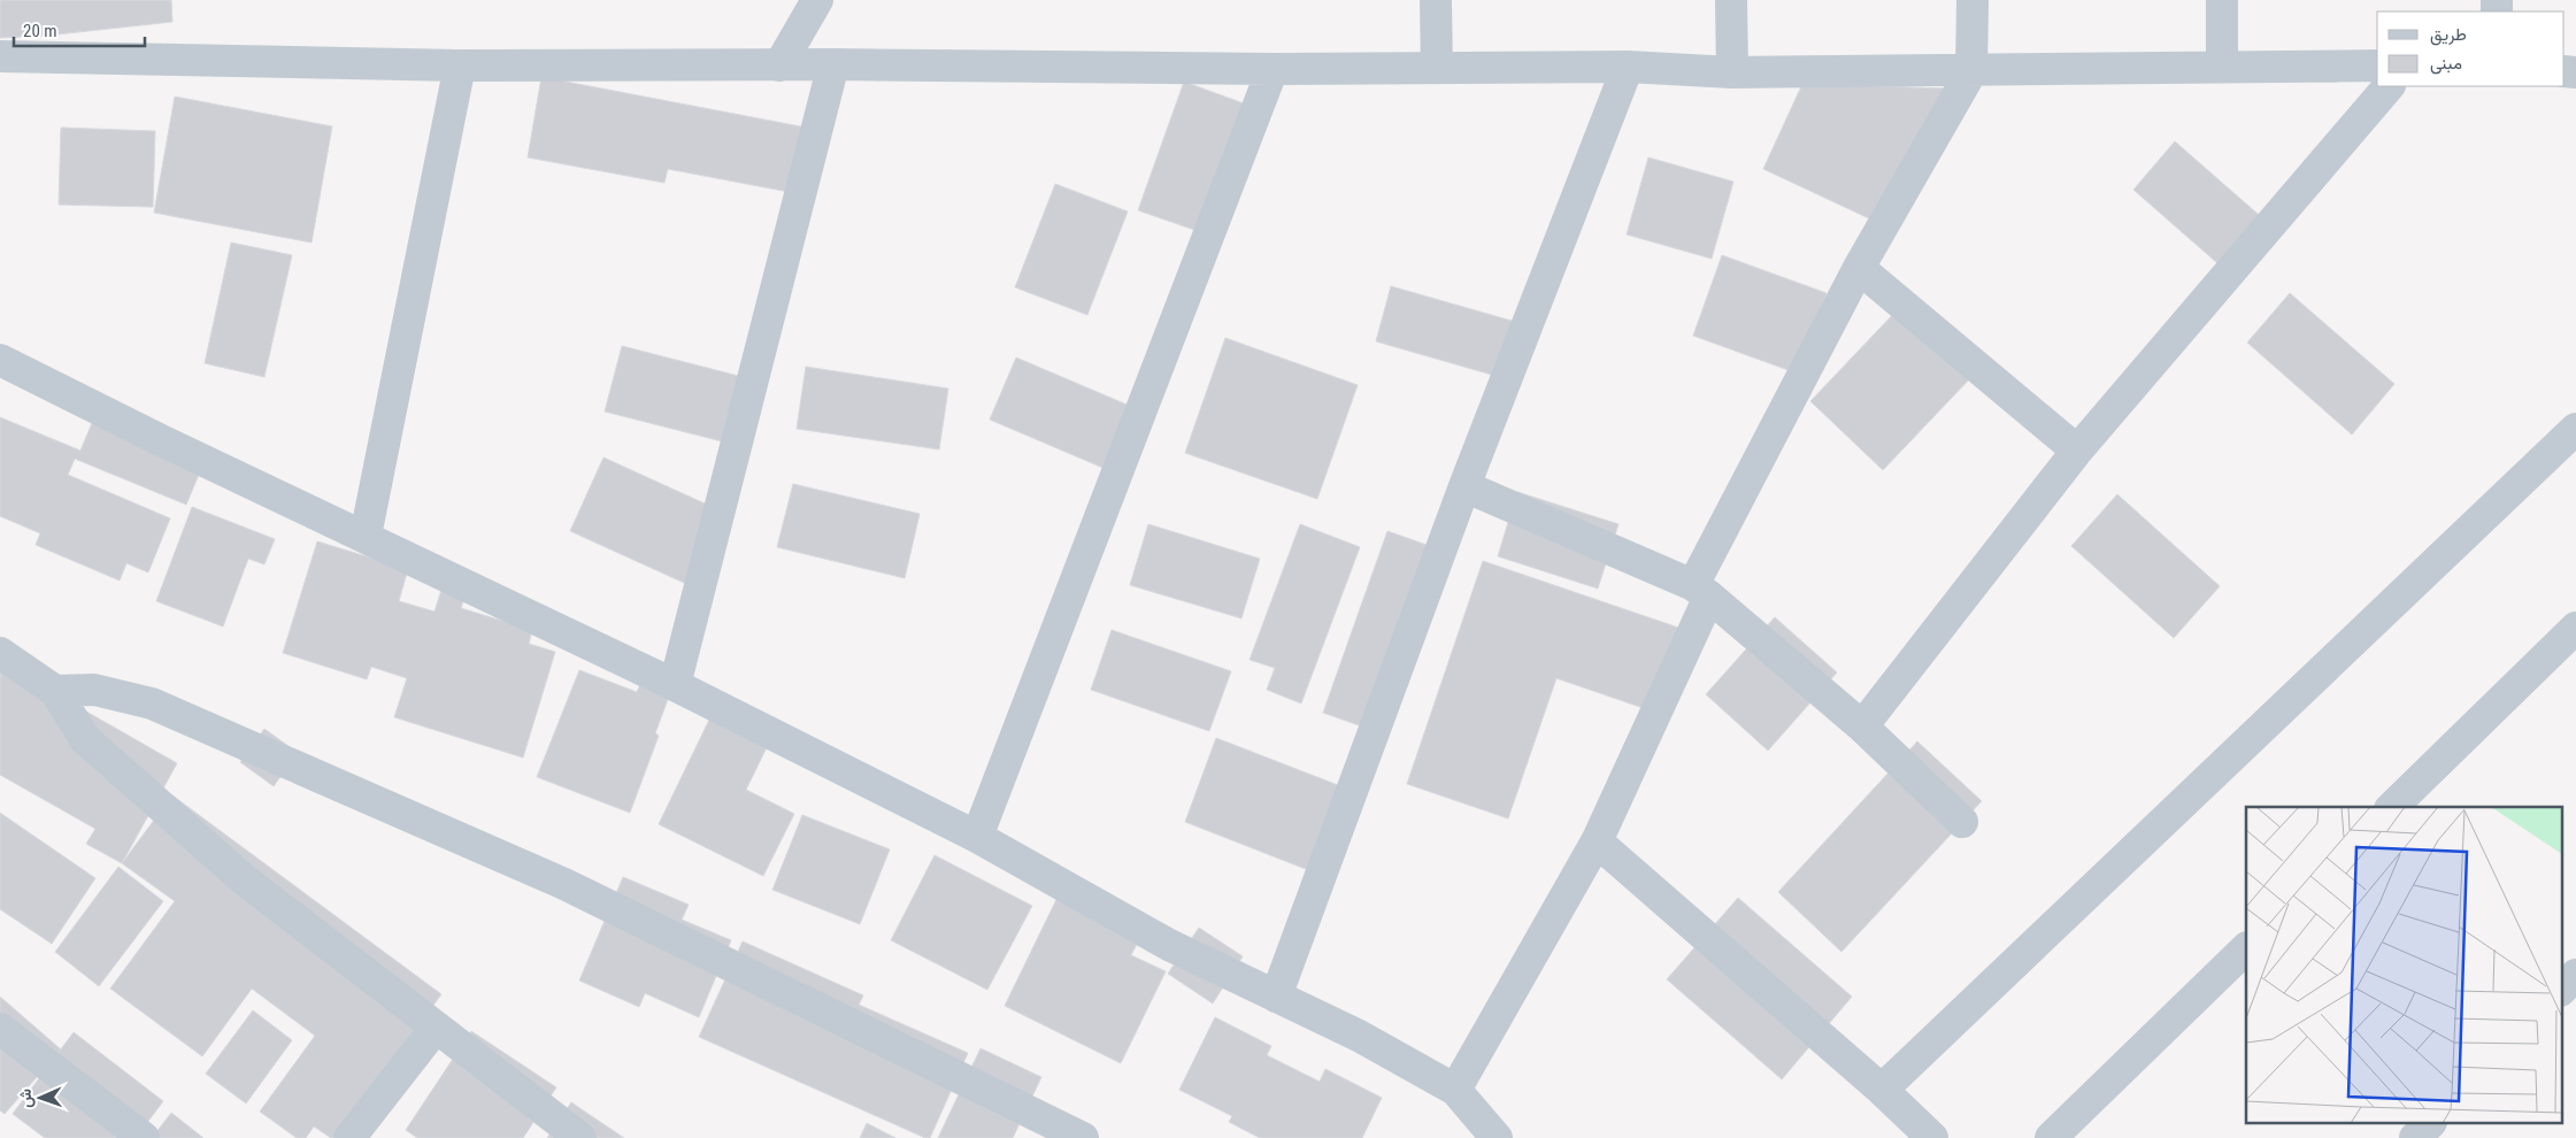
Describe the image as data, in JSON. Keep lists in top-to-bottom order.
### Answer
{
  "legend": ["طريق", "مبنى"],
  "scale_bar": "20 m",
  "north": "left"
}
